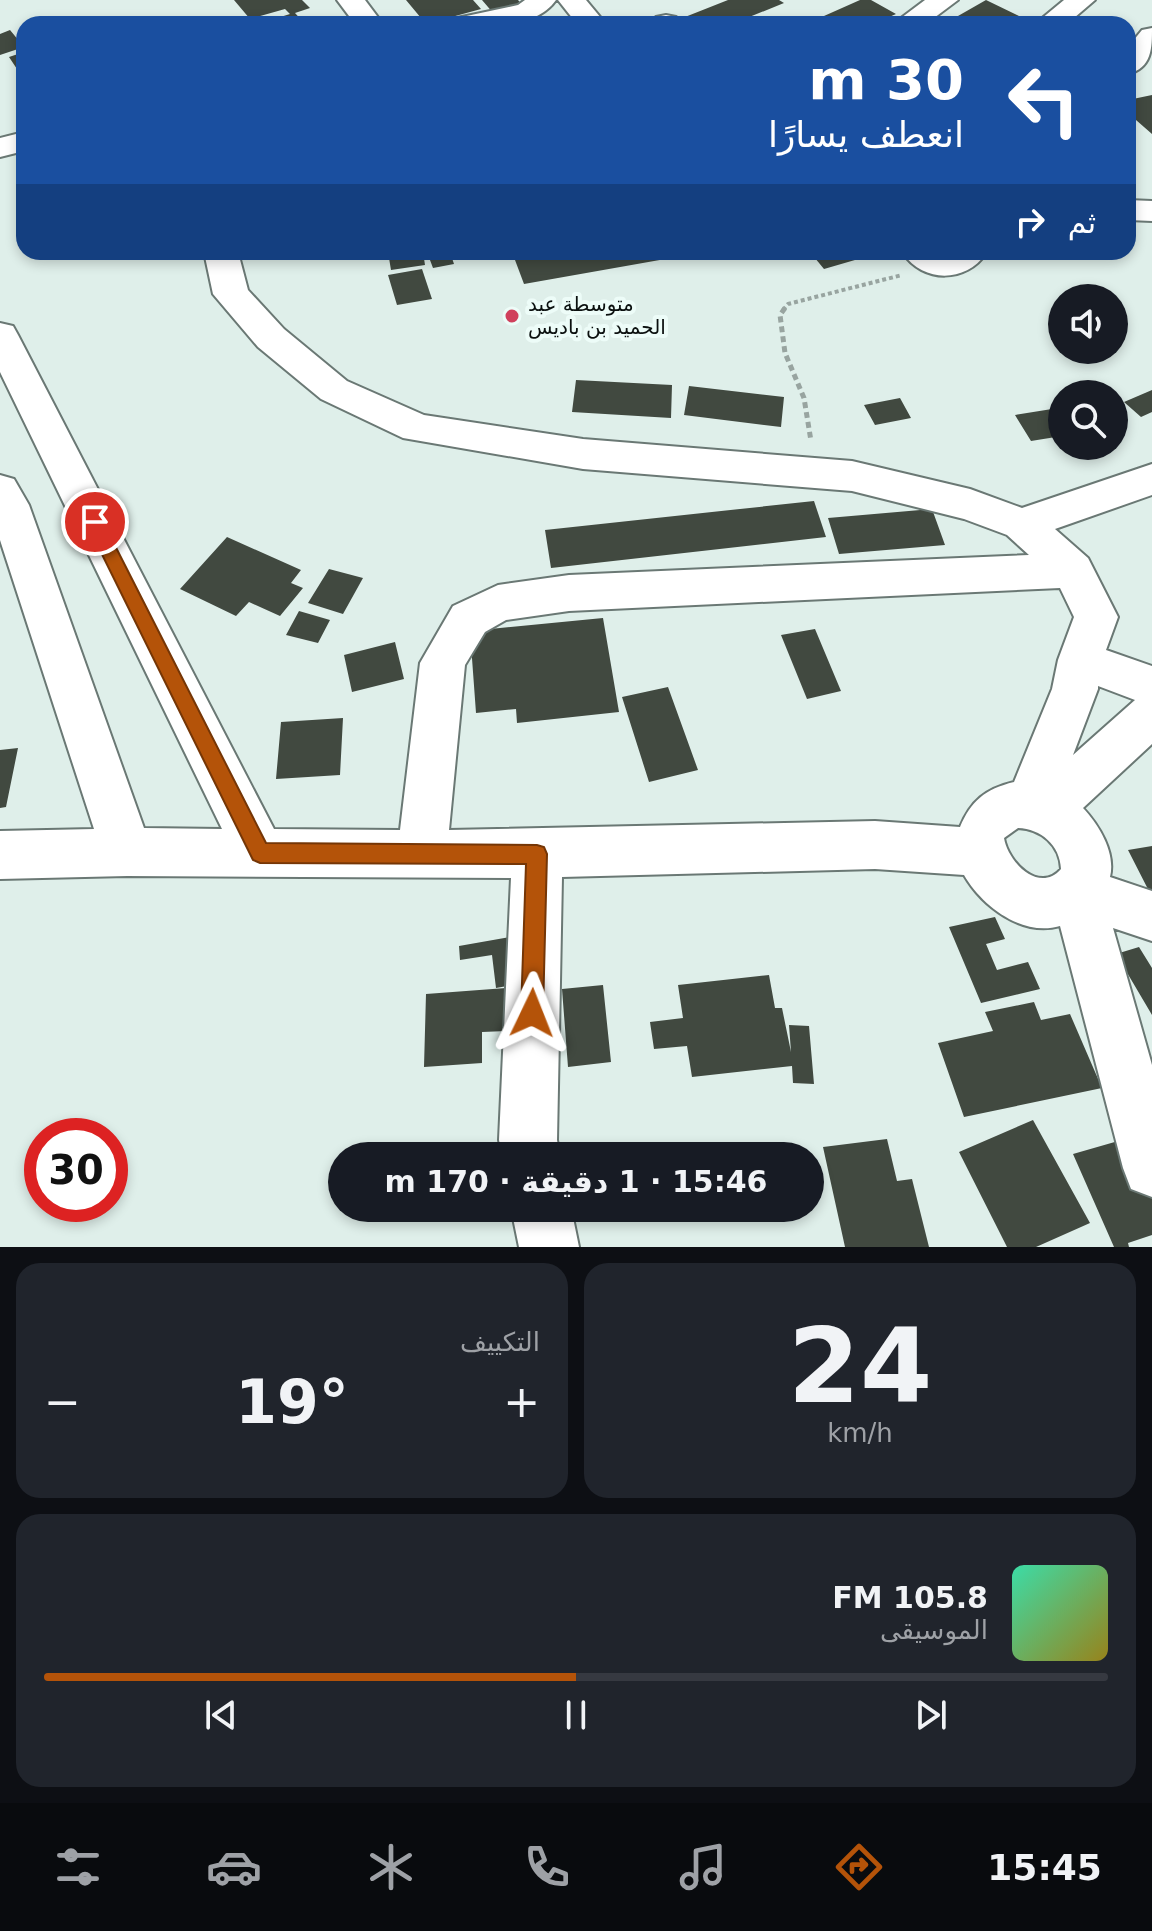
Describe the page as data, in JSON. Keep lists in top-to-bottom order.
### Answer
{
  "places": ["متوسطة عبد الحميد بن باديس"],
  "page": {
    "turn": ["30 m", "انعطف يسارًا"],
    "then": "ثم",
    "limit": "30",
    "trip": "15:46 · 1 دقيقة · 170 m",
    "tile": [
      ["24", "km/h"],
      "التكييف"
    ],
    "heat": ["−", "19°", "+"],
    "song": ["105.8 FM", "الموسيقى"],
    "tabs": "15:45"
  }
}
